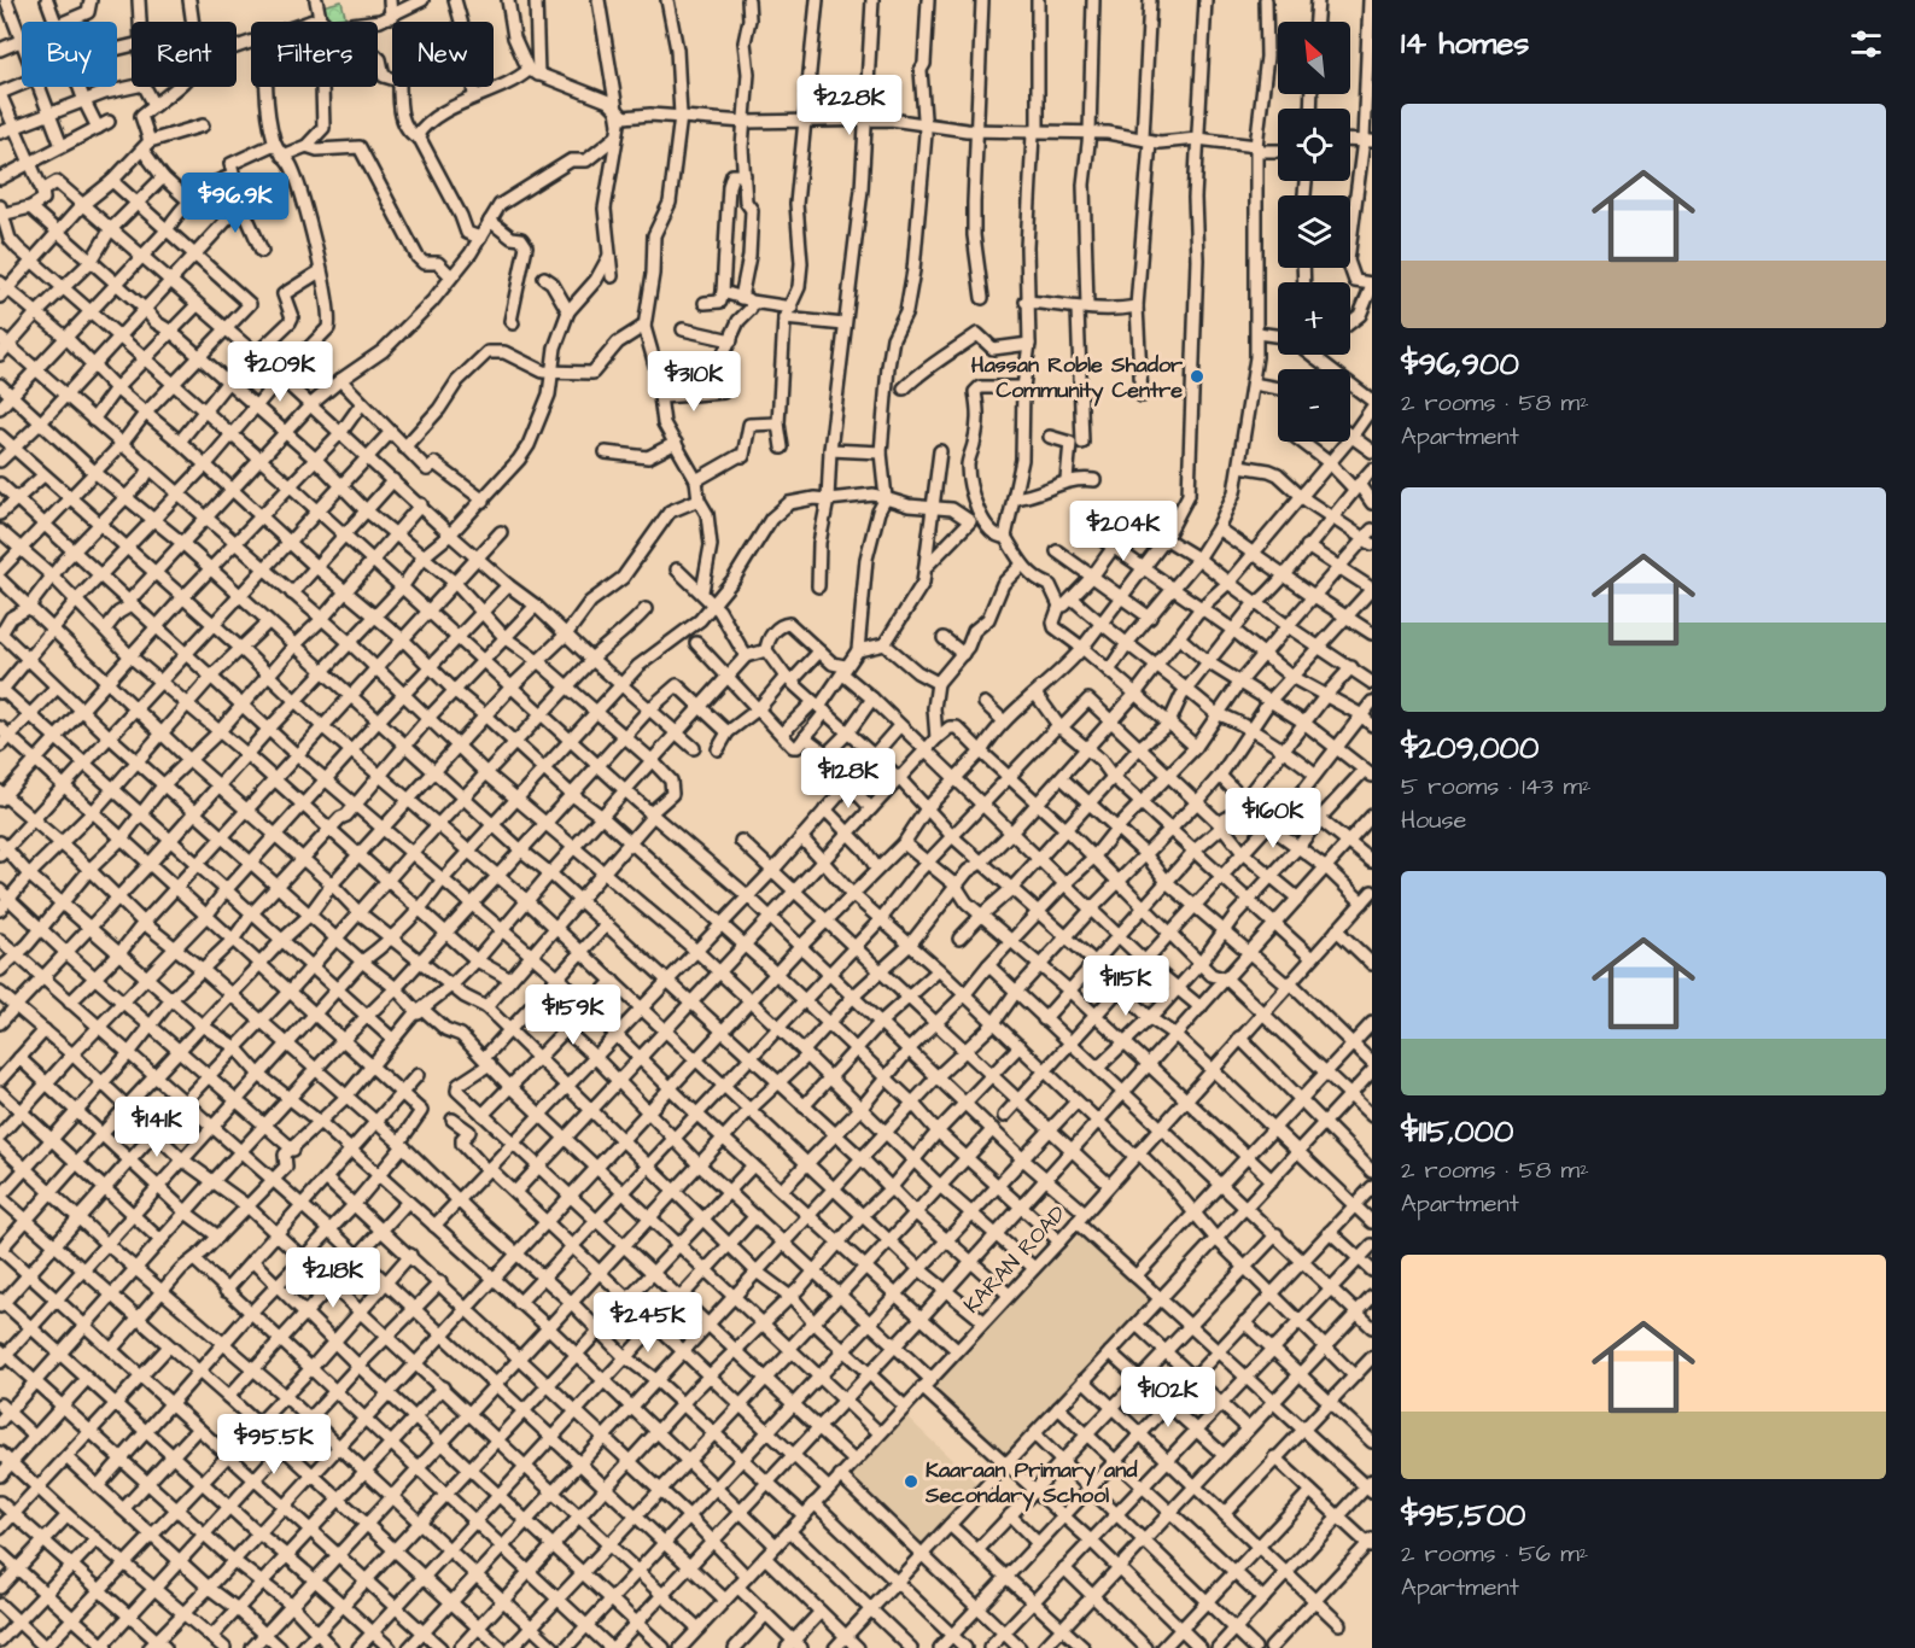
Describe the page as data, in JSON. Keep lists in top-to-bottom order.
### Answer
{
  "streets": {
    "street": ["KARAN ROAD"]
  },
  "places": ["Hassan Roble Shador Community Centre", "Kaaraan Primary and Secondary School"],
  "north": "top left",
  "page": {
    "heading": "14 homes",
    "map_buttons": ["+", "−"],
    "chip": [
      "Buy",
      "Rent",
      "Filters",
      "New"
    ],
    "price": [
      "$228K",
      "$96.9K",
      "$209K",
      "$310K",
      "$204K",
      "$128K",
      "$160K",
      "$115K",
      "$159K",
      "$141K",
      "$218K",
      "$245K",
      "$102K",
      "$95.5K"
    ],
    "list": [
      {
        "name": "$96,900",
        "note": "2 rooms · 58 m² · Apartment"
      },
      {
        "name": "$209,000",
        "note": "5 rooms · 143 m² · House"
      },
      {
        "name": "$115,000",
        "note": "2 rooms · 58 m² · Apartment"
      },
      {
        "name": "$95,500",
        "note": "2 rooms · 56 m² · Apartment"
      }
    ]
  }
}
